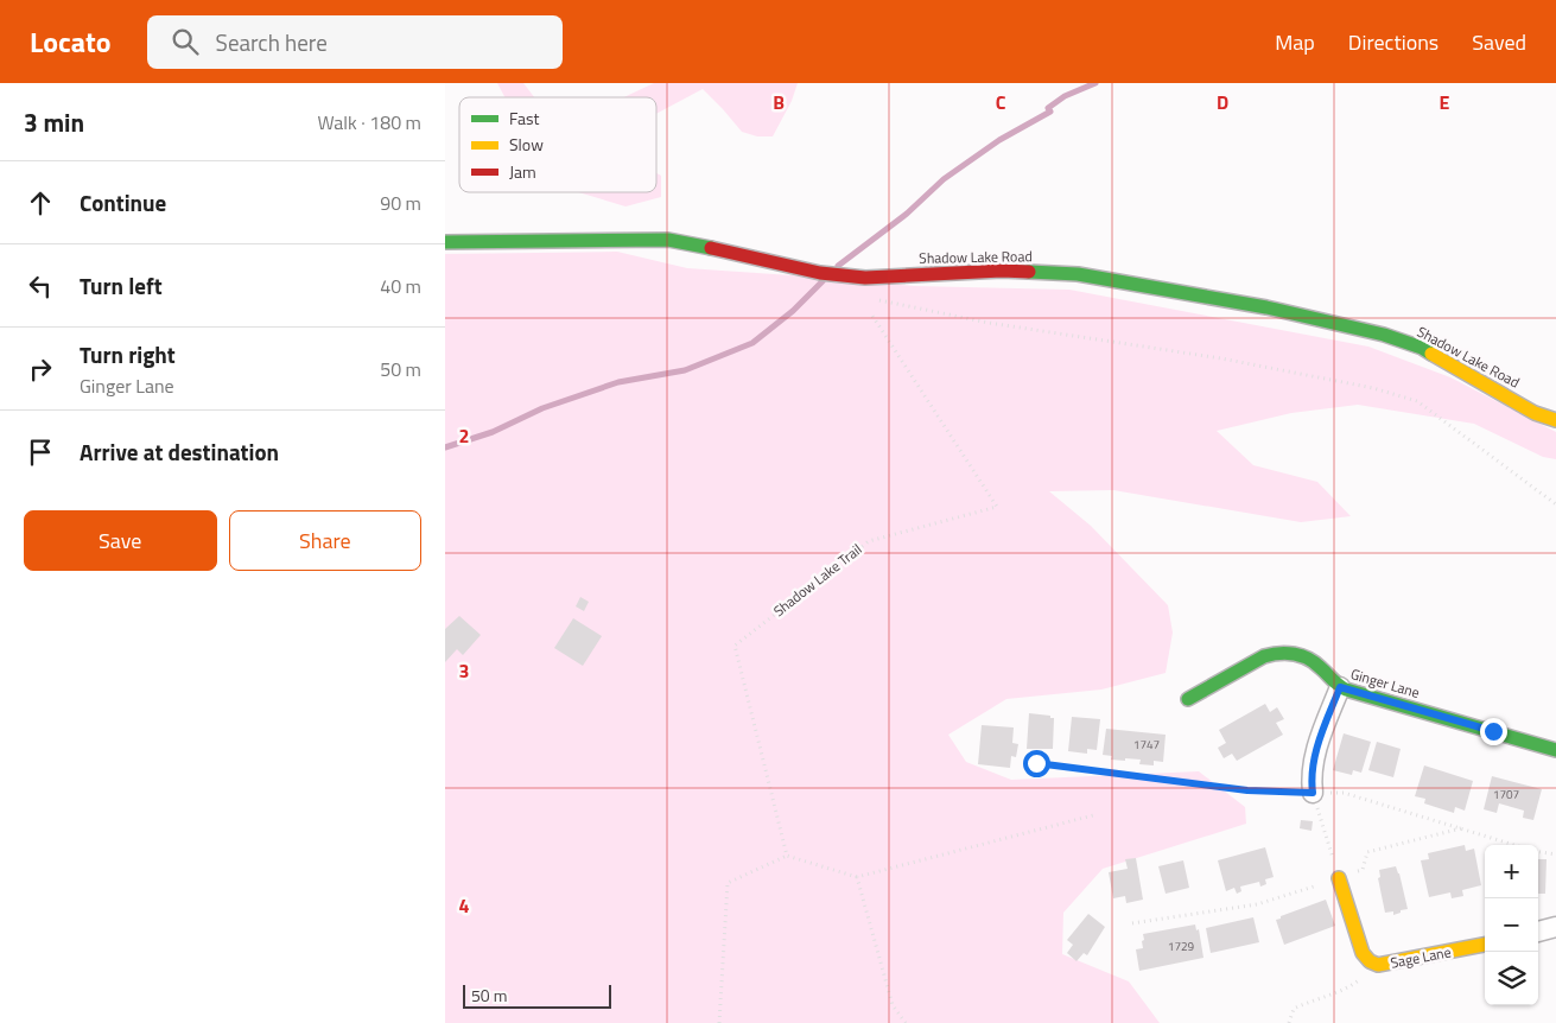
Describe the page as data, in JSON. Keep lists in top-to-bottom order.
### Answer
{
  "streets": {
    "street": ["Shadow Lake Road", "Ginger Lane", "Sage Lane"],
    "path": ["Shadow Lake Trail"]
  },
  "house_numbers": ["1747", "1707", "1729"],
  "legend": ["Fast", "Slow", "Jam"],
  "scale_bar": "50 m",
  "page": {
    "header": "Locato",
    "search": "Search here",
    "nav": ["Map", "Directions", "Saved"],
    "heading": ["3 min", "Walk · 180 m"],
    "list": [
      ["Continue", "90 m"],
      ["Turn left", "40 m"],
      ["Turn right", "Ginger Lane", "50 m"],
      "Arrive at destination"
    ],
    "buttons": ["Save", "Share"],
    "map_buttons": ["+", "−"],
    "scale": "50 m"
  },
  "grid": {
    "columns": [
      "B",
      "C",
      "D",
      "E"
    ],
    "rows": ["2", "3", "4"]
  }
}
